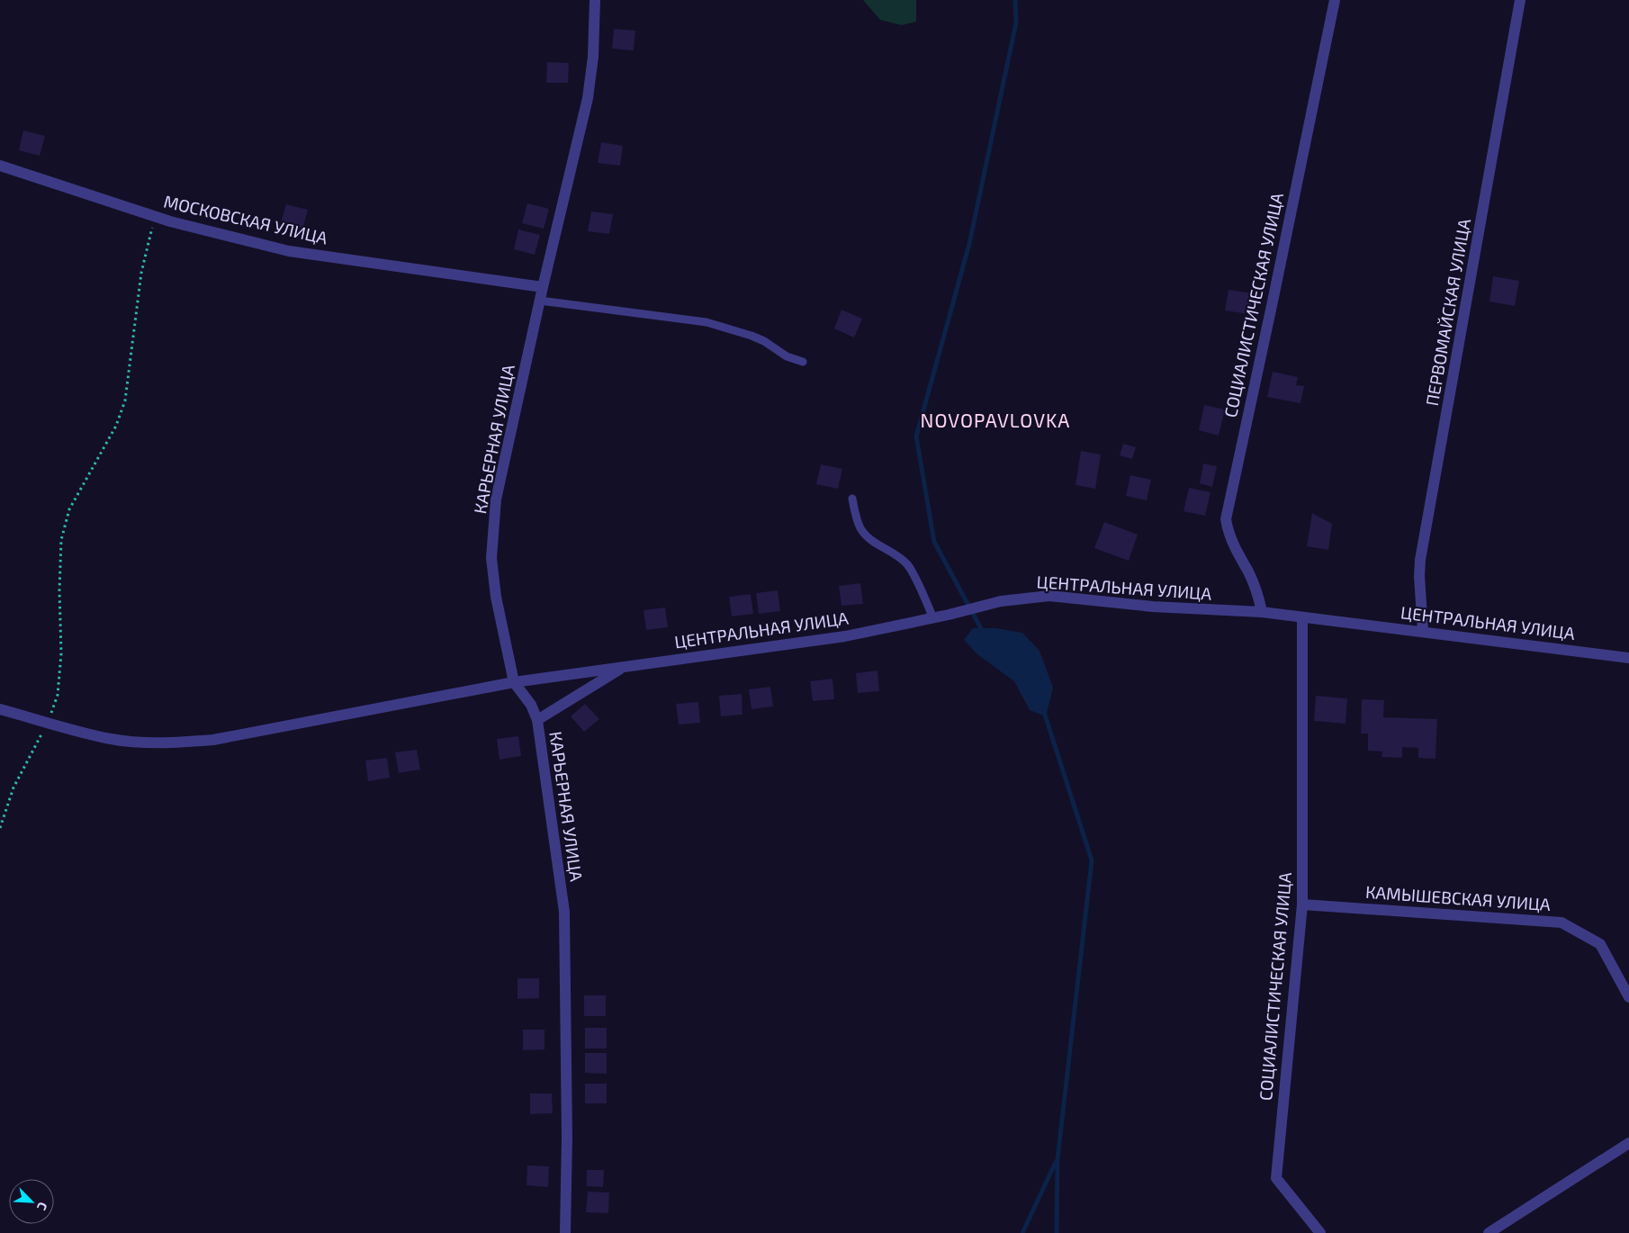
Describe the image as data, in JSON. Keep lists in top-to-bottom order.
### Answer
{
  "streets": {
    "street": [
      "МОСКОВСКАЯ УЛИЦА",
      "СОЦИАЛИСТИЧЕСКАЯ УЛИЦА",
      "ПЕРВОМАЙСКАЯ УЛИЦА",
      "КАРЬЕРНАЯ УЛИЦА",
      "ЦЕНТРАЛЬНАЯ УЛИЦА",
      "КАМЫШЕВСКАЯ УЛИЦА"
    ]
  },
  "crossings": [
    ["МОСКОВСКАЯ УЛИЦА", "КАРЬЕРНАЯ УЛИЦА"],
    ["СОЦИАЛИСТИЧЕСКАЯ УЛИЦА", "ЦЕНТРАЛЬНАЯ УЛИЦА"],
    ["СОЦИАЛИСТИЧЕСКАЯ УЛИЦА", "КАМЫШЕВСКАЯ УЛИЦА"],
    ["ПЕРВОМАЙСКАЯ УЛИЦА", "ЦЕНТРАЛЬНАЯ УЛИЦА"],
    ["КАРЬЕРНАЯ УЛИЦА", "ЦЕНТРАЛЬНАЯ УЛИЦА"]
  ],
  "districts": ["NOVOPAVLOVKA"],
  "north": "bottom right"
}
